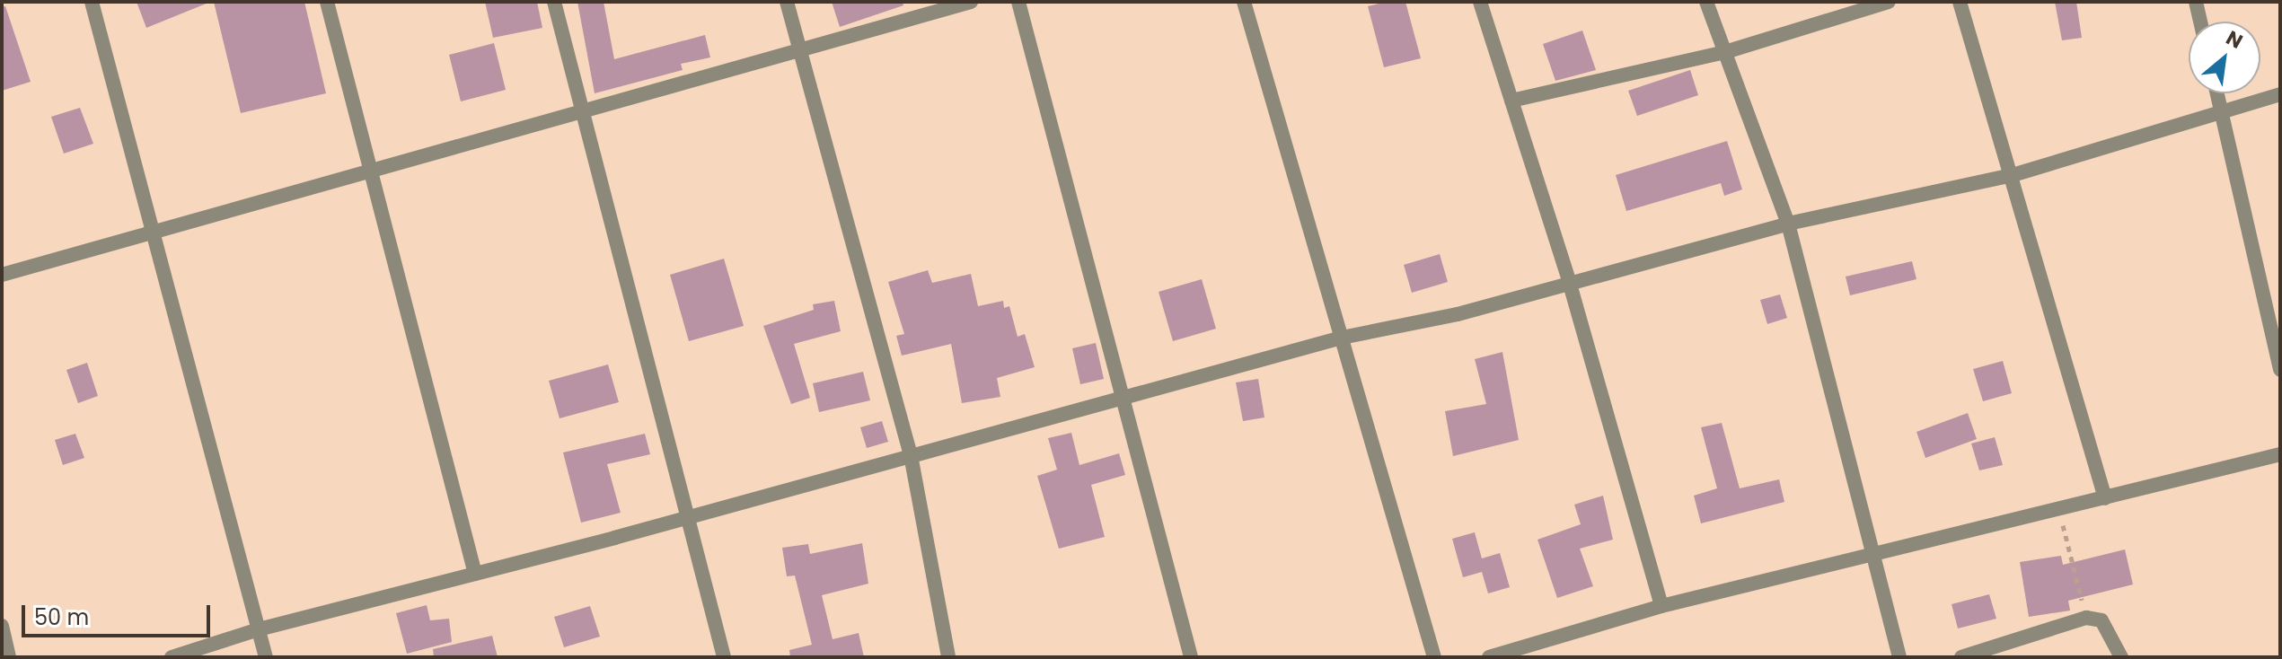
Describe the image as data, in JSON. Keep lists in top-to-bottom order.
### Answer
{
  "scale_bar": "50 m",
  "north": "top right"
}
